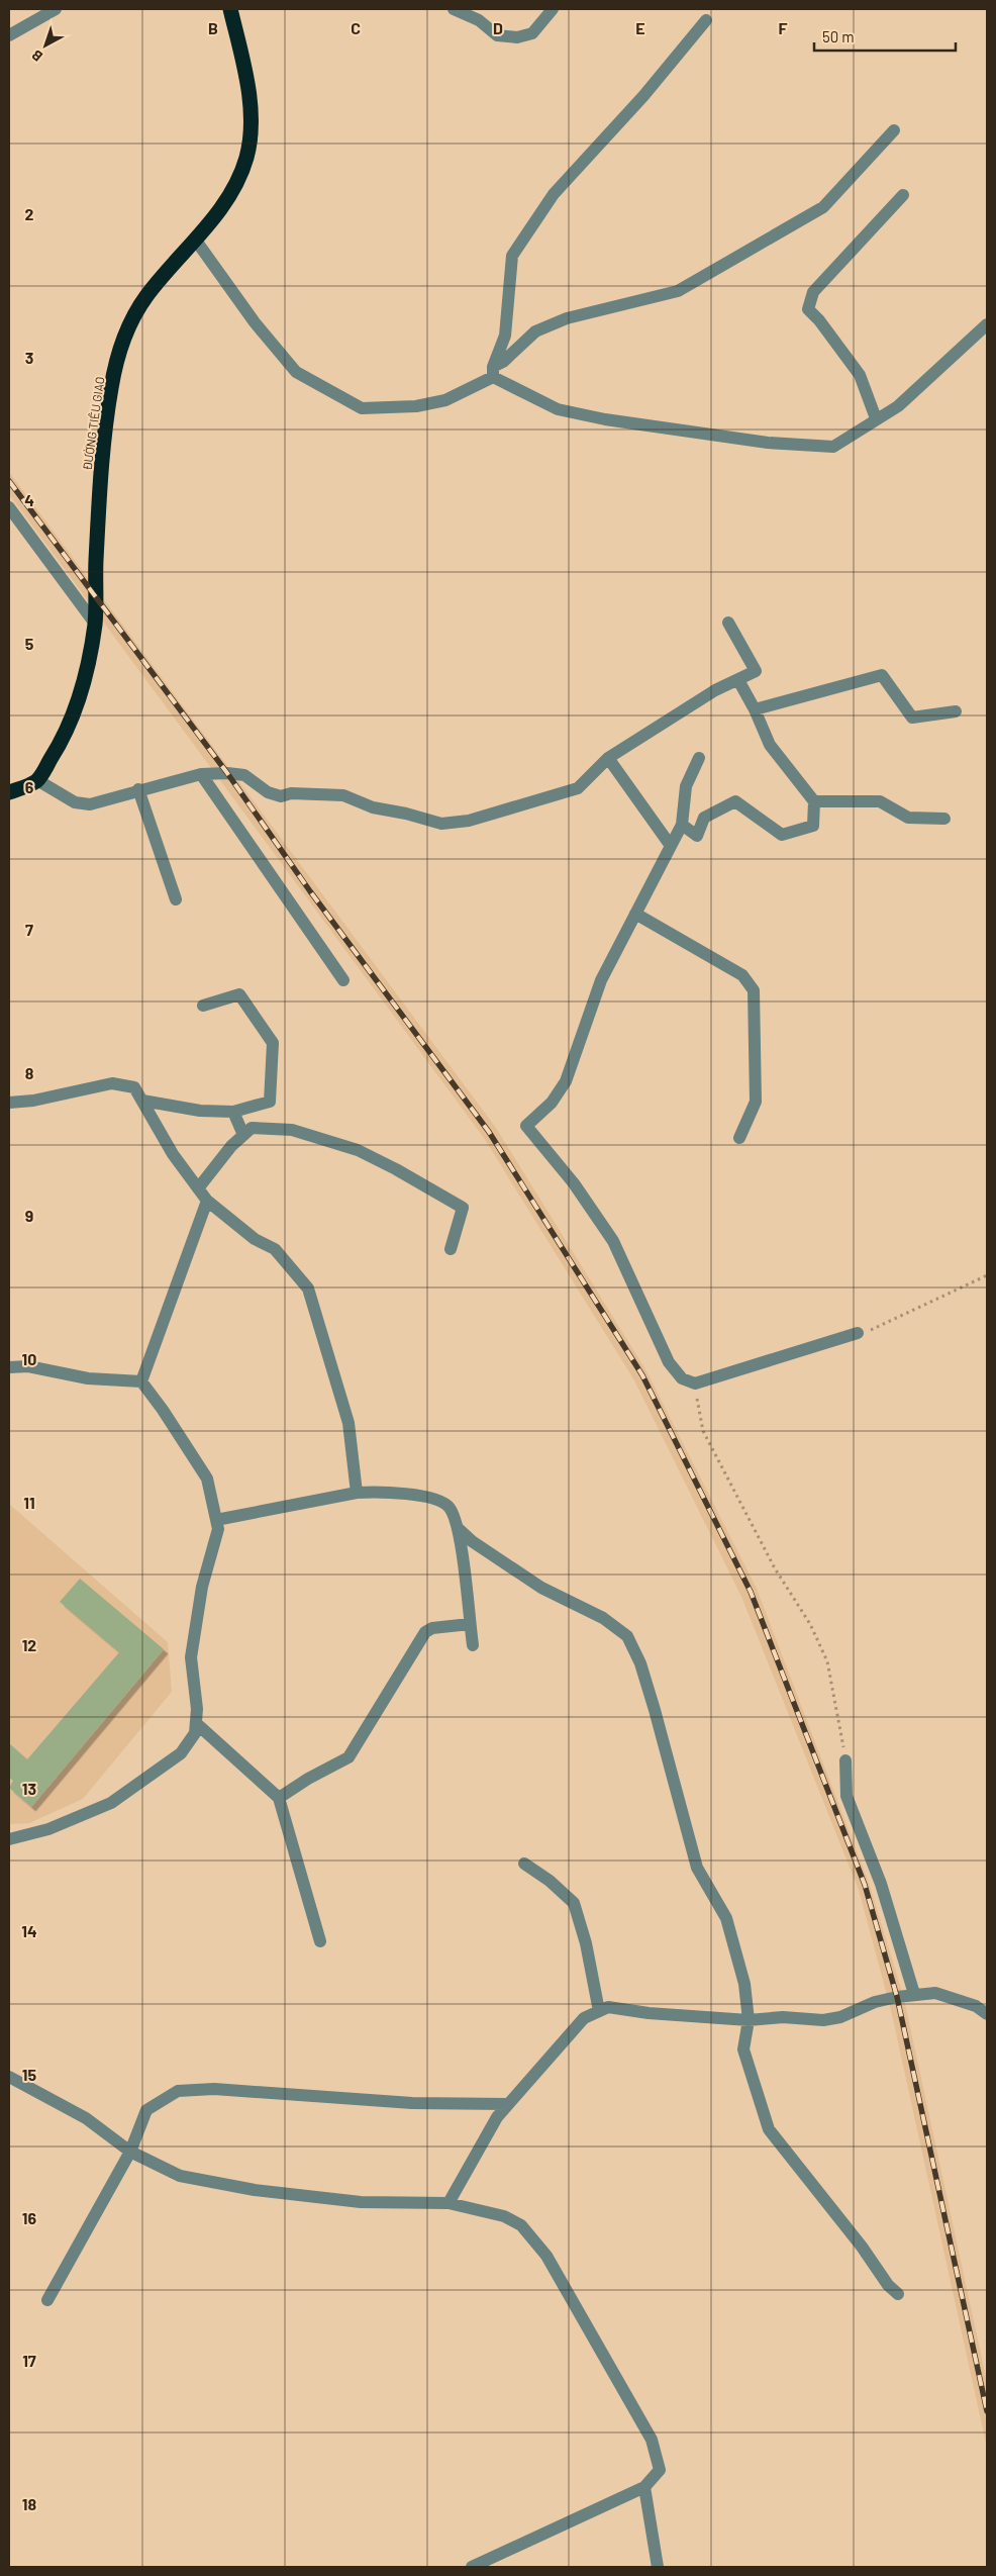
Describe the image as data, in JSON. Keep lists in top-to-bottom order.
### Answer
{
  "streets": {
    "highway": ["ĐƯỜNG TIÊU GIAO"]
  },
  "scale_bar": "50 m",
  "north": "bottom left",
  "grid": {
    "columns": [
      "B",
      "C",
      "D",
      "E",
      "F"
    ],
    "rows": [
      "2",
      "3",
      "4",
      "5",
      "6",
      "7",
      "8",
      "9",
      "10",
      "11",
      "12",
      "13",
      "14",
      "15",
      "16",
      "17",
      "18"
    ]
  }
}
